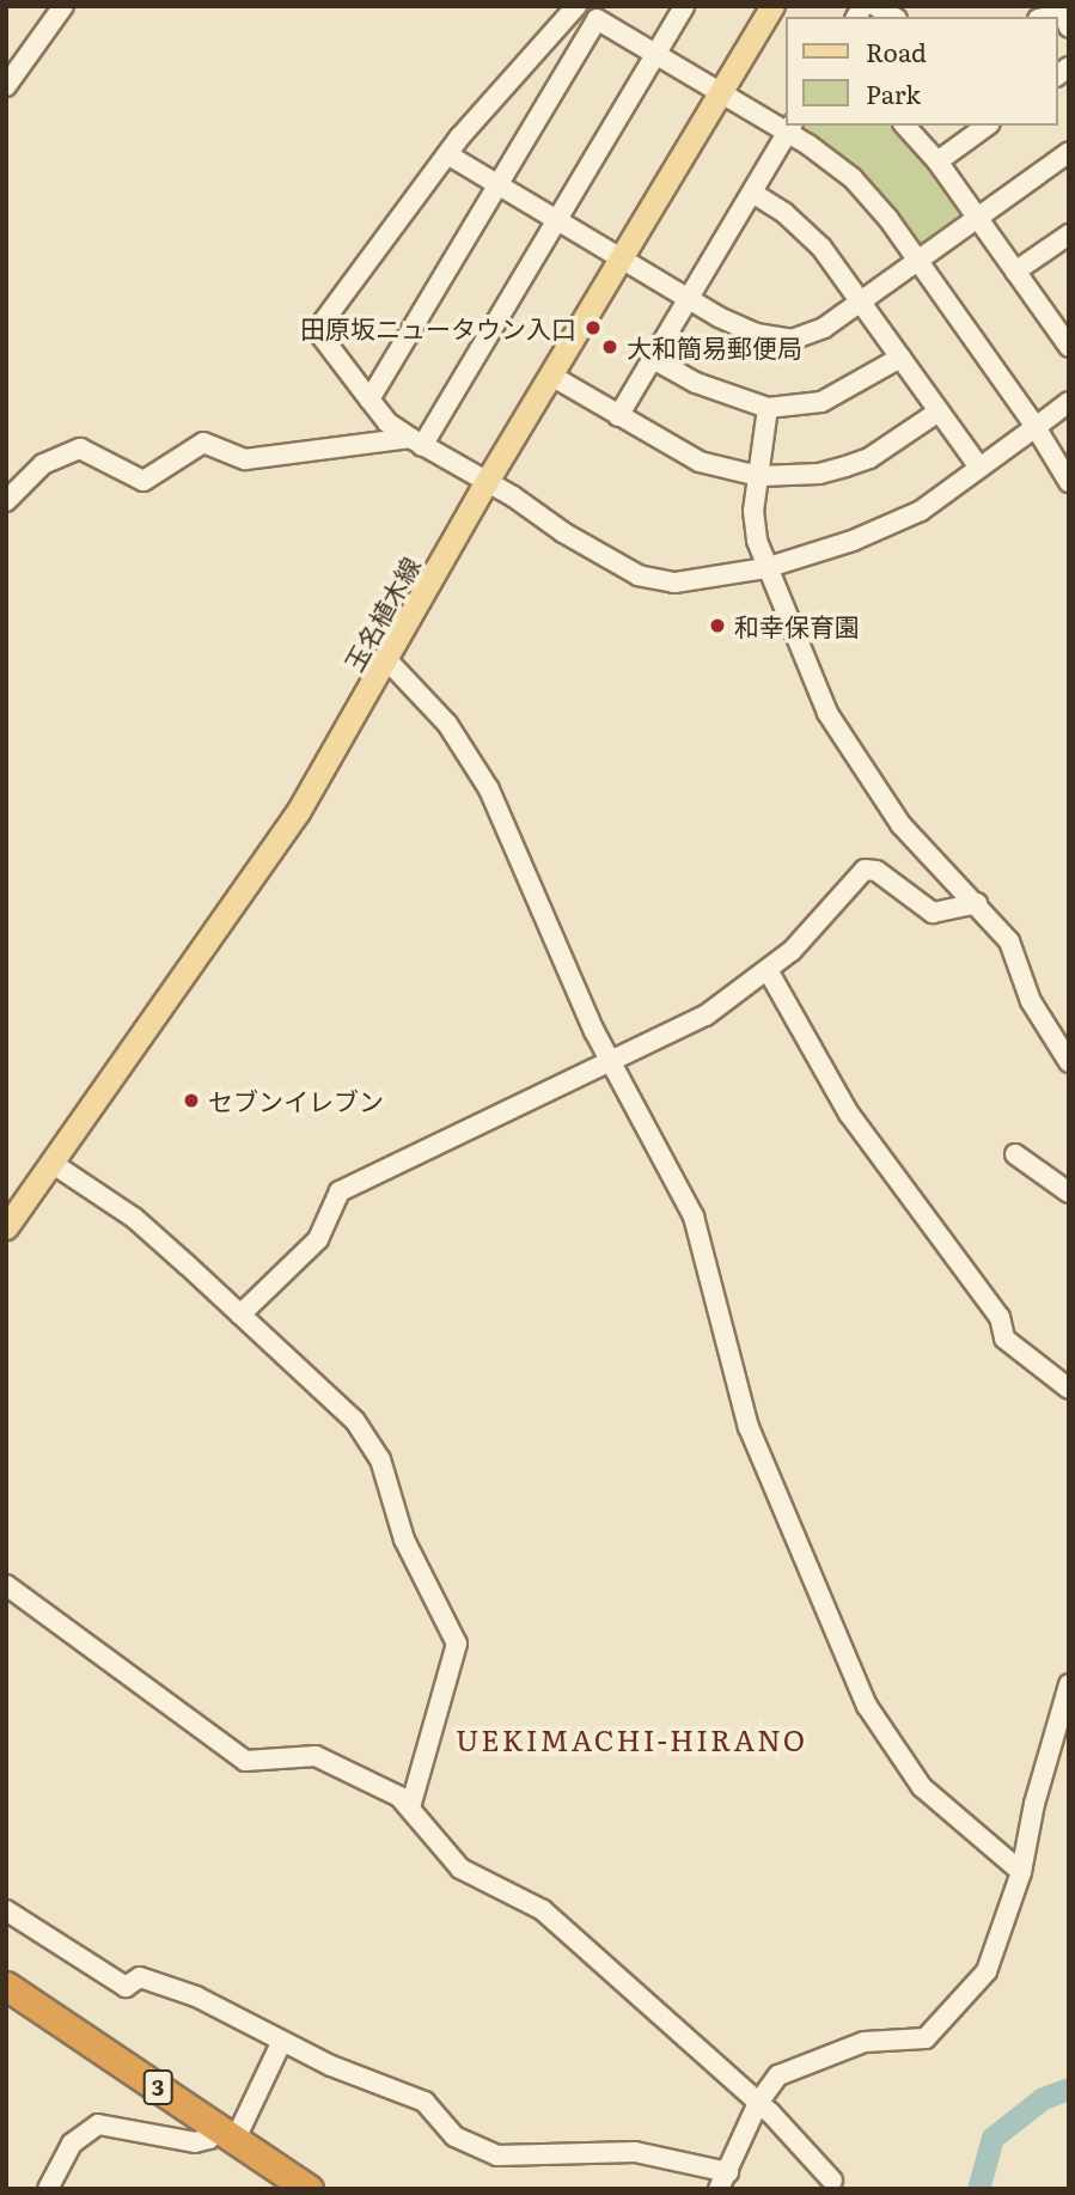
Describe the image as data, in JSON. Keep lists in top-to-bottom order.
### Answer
{
  "streets": {
    "highway": ["3"],
    "main road": ["玉名植木線"]
  },
  "districts": ["UEKIMACHI-HIRANO"],
  "places": [
    "田原坂ニュータウン入口",
    "大和簡易郵便局",
    "和幸保育園",
    "セブンイレブン"
  ],
  "legend": ["Road", "Park"]
}
